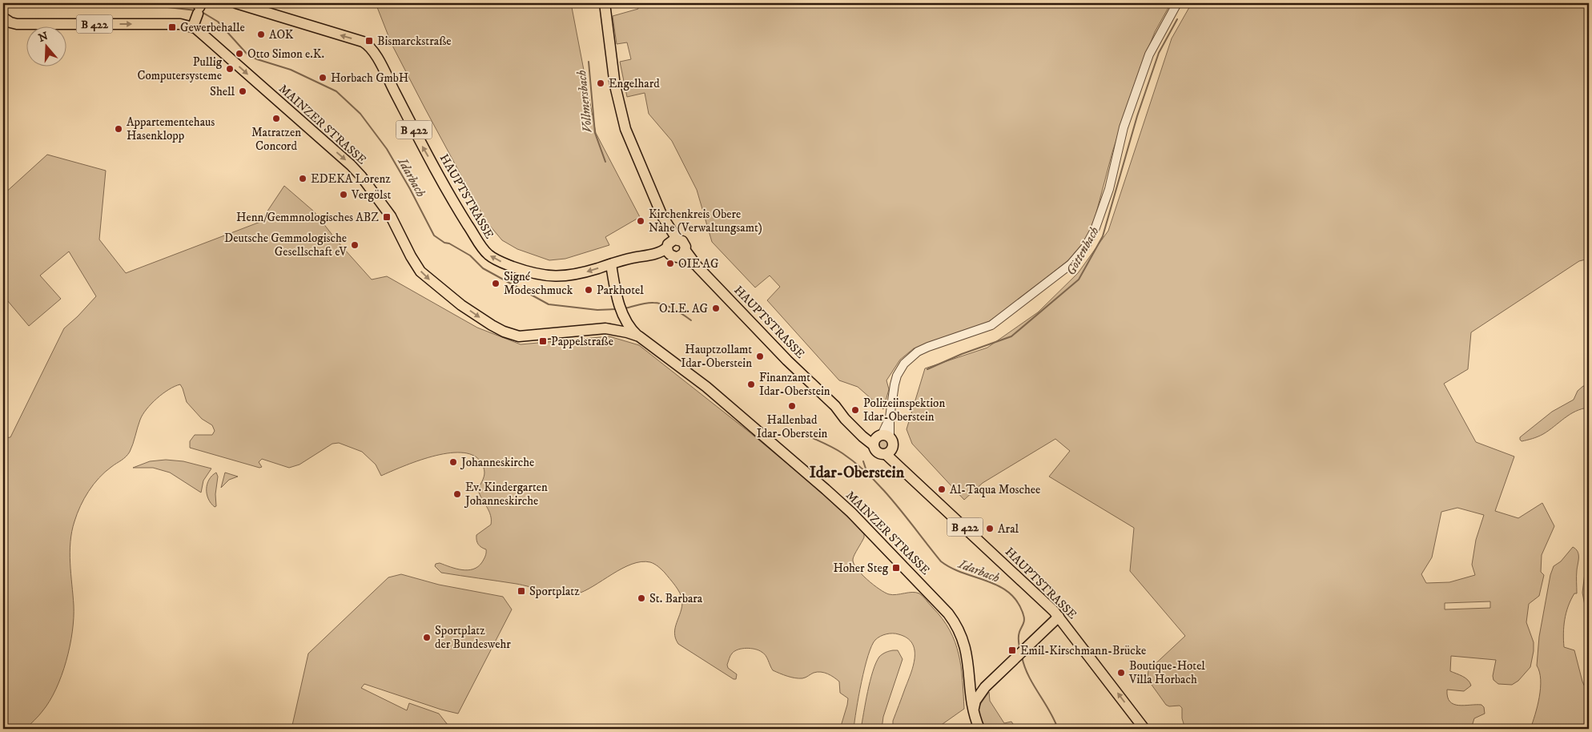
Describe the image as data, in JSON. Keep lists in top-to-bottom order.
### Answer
{
  "streets": {
    "main road": ["B 422", "MAINZER STRASSE", "HAUPTSTRASSE"]
  },
  "crossings": [
    ["B 422", "MAINZER STRASSE"],
    ["B 422", "HAUPTSTRASSE"]
  ],
  "one_way": ["MAINZER STRASSE", "HAUPTSTRASSE"],
  "districts": ["Idar-Oberstein"],
  "water": ["Vollmersbach", "Idarbach", "Göttenbach"],
  "places": {
    "transit": [
      "Gewerbehalle",
      "Bismarckstraße",
      "Henn/Gemmnologisches ABZ",
      "Pappelstraße",
      "Hoher Steg",
      "Sportplatz",
      "Emil-Kirschmann-Brücke"
    ],
    "other": [
      "AOK",
      "Otto Simon e.K.",
      "Pullig Computersysteme",
      "Horbach GmbH",
      "Engelhard",
      "Shell",
      "Matratzen Concord",
      "Appartementehaus Hasenklopp",
      "EDEKA Lorenz",
      "Vergölst",
      "Kirchenkreis Obere Nahe (Verwaltungsamt)",
      "Deutsche Gemmologische Gesellschaft eV",
      "OIE AG",
      "Signé Modeschmuck",
      "Parkhotel",
      "O.I.E. AG",
      "Hauptzollamt Idar-Oberstein",
      "Finanzamt Idar-Oberstein",
      "Hallenbad Idar-Oberstein",
      "Polizeiinspektion Idar-Oberstein",
      "Johanneskirche",
      "Al-Taqua Moschee",
      "Ev. Kindergarten Johanneskirche",
      "Aral",
      "St. Barbara",
      "Sportplatz der Bundeswehr",
      "Boutique-Hotel Villa Horbach"
    ]
  },
  "north": "top"
}
